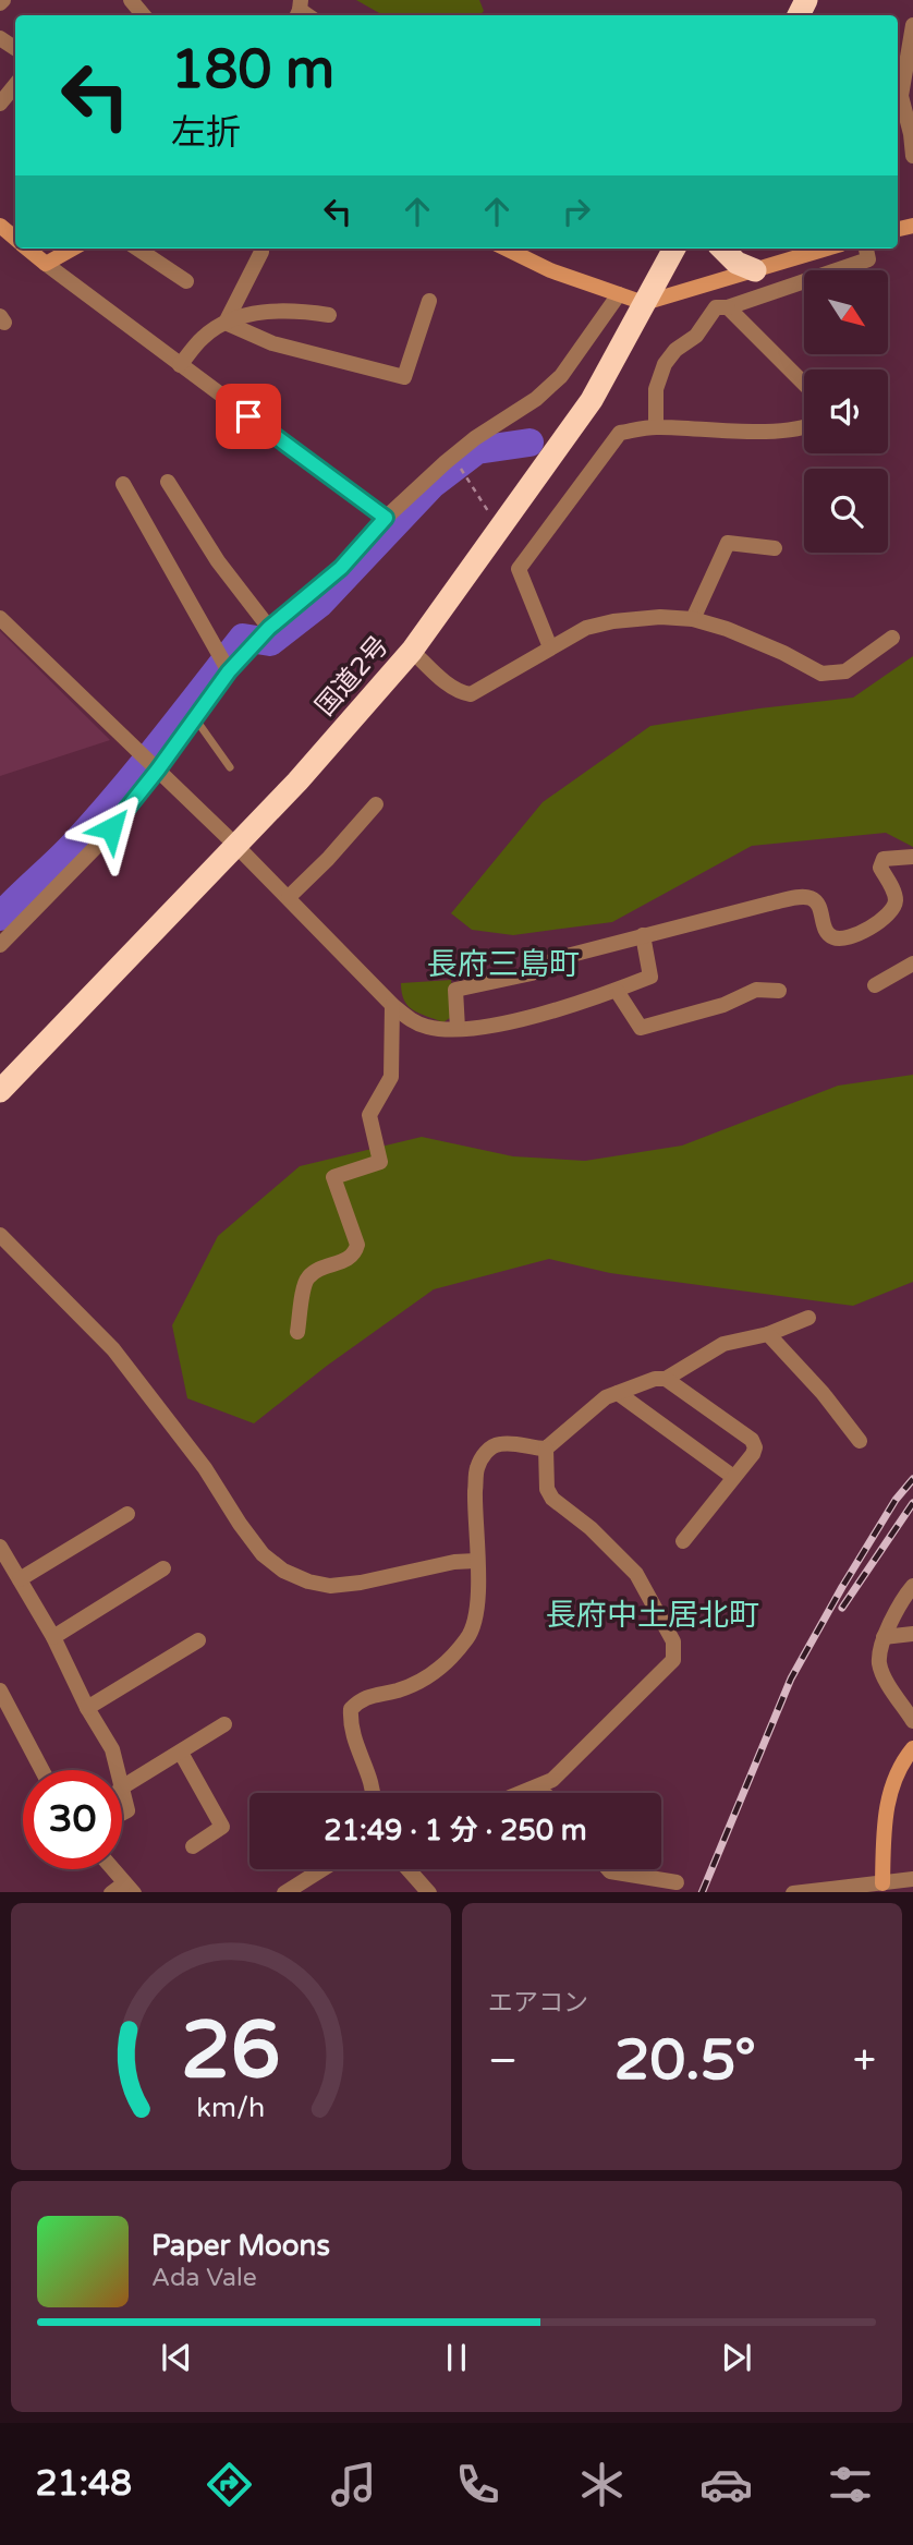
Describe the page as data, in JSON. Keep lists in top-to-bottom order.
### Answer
{
  "streets": {
    "highway": ["国道2号"]
  },
  "districts": ["長府三島町", "長府中土居北町"],
  "north": "bottom right",
  "page": {
    "turn": ["180 m", "左折"],
    "limit": "30",
    "trip": "21:49 · 1 分 · 250 m",
    "tile": "エアコン",
    "heat": ["−", "20.5°", "+"],
    "song": ["Paper Moons", "Ada Vale"],
    "tabs": "21:48",
    "gauge": ["26", "km/h"]
  }
}
